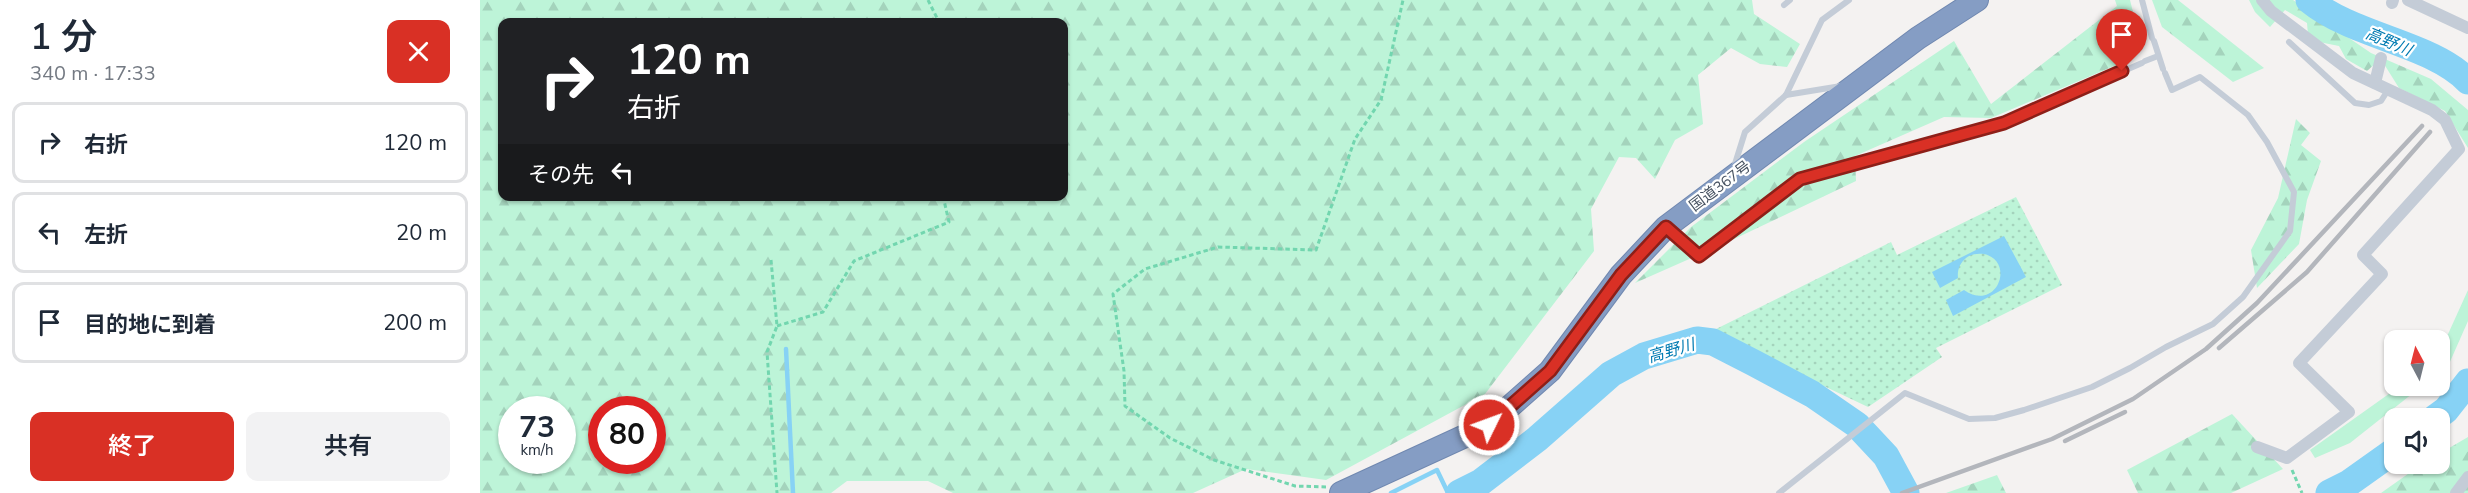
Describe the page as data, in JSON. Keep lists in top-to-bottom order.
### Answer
{
  "streets": {
    "highway": ["国道367号"]
  },
  "water": ["高野川"],
  "north": "top",
  "page": {
    "heading": ["1 分", "340 m · 17:33"],
    "turn": ["120 m", "右折"],
    "list": [
      {
        "name": "右折",
        "value": "120 m"
      },
      {
        "name": "左折",
        "value": "20 m"
      },
      {
        "name": "目的地に到着",
        "value": "200 m"
      }
    ],
    "then": "その先",
    "speed": "73 km/h",
    "limit": "80",
    "buttons": ["終了", "共有"]
  }
}
